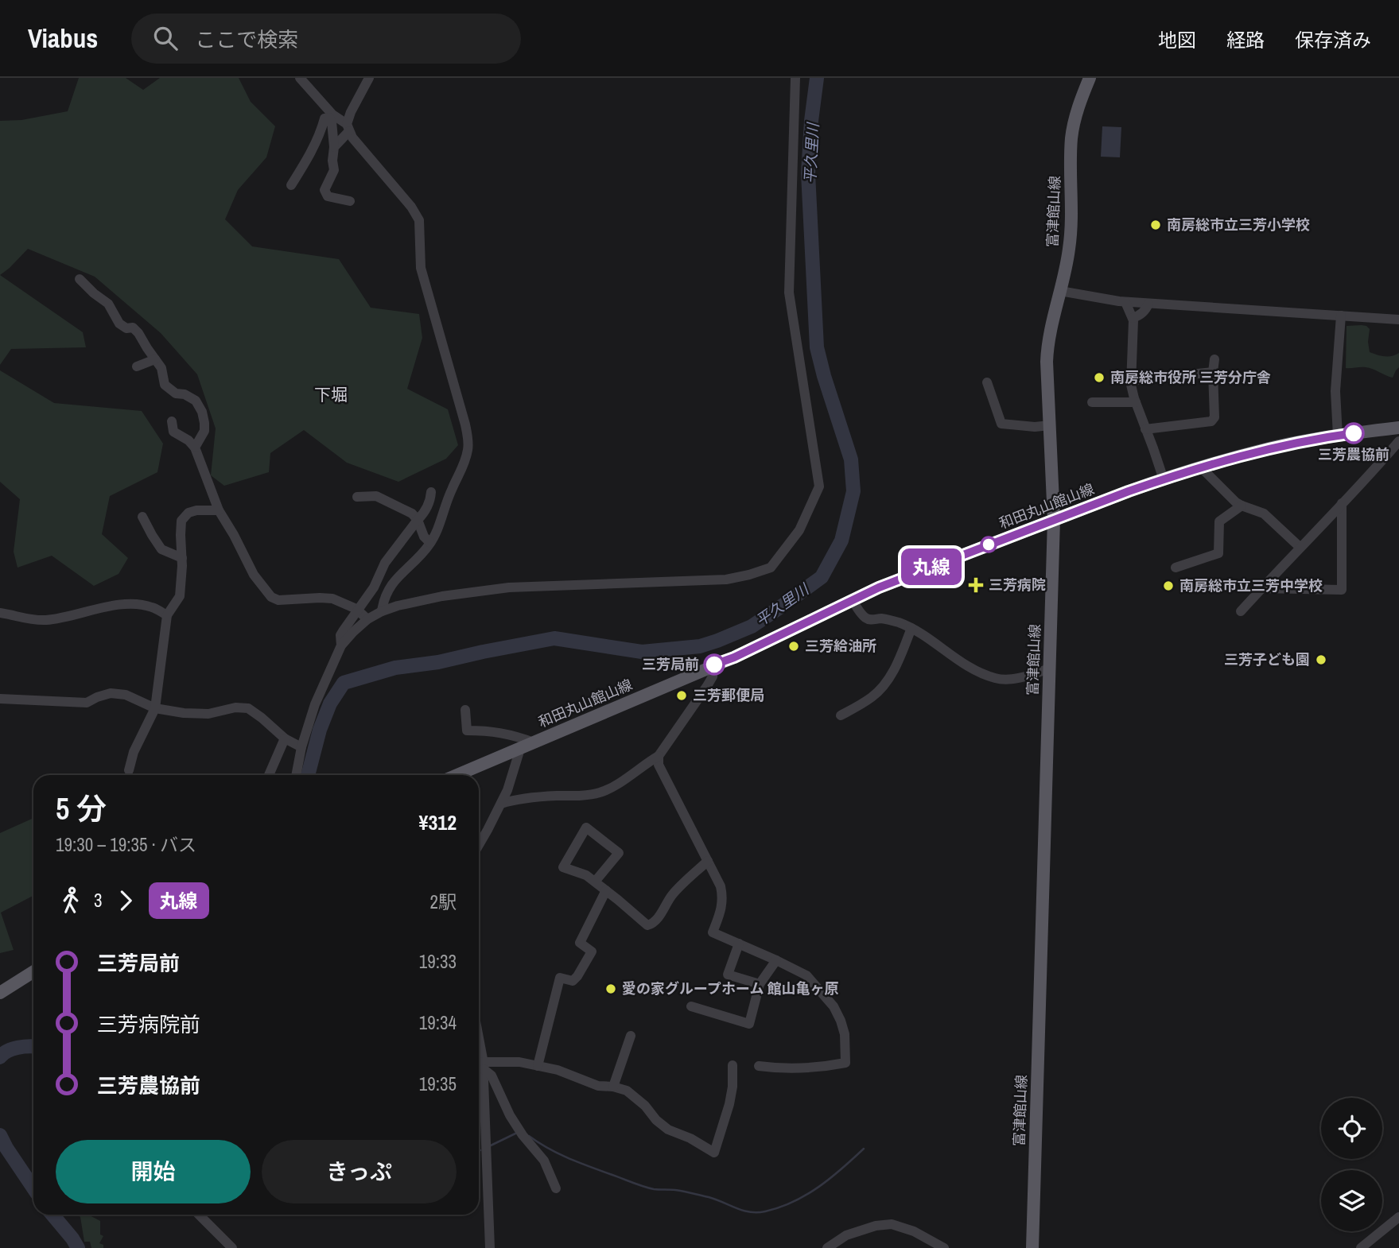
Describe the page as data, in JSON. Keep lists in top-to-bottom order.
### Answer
{
  "streets": {
    "main road": ["富津館山線", "和田丸山館山線"]
  },
  "crossings": [
    ["富津館山線", "和田丸山館山線"]
  ],
  "districts": ["下堀"],
  "water": ["平久里川"],
  "places": {
    "other": [
      "南房総市立三芳小学校",
      "南房総市役所 三芳分庁舎",
      "三芳農協前",
      "南房総市立三芳中学校",
      "三芳給油所",
      "三芳子ども園",
      "三芳局前",
      "三芳郵便局",
      "愛の家グループホーム 館山亀ヶ原"
    ],
    "health": ["三芳病院"]
  },
  "lines": ["bus line 丸線"],
  "page": {
    "header": "Viabus",
    "search": "ここで検索",
    "nav": ["地図", "経路", "保存済み"],
    "on_map": "丸線",
    "heading": ["5 分", "19:30 – 19:35 · バス", "¥312"],
    "legs": ["3", "丸線", "2駅"],
    "list": [
      {
        "name": "三芳局前",
        "value": "19:33"
      },
      {
        "name": "三芳病院前",
        "value": "19:34"
      },
      {
        "name": "三芳農協前",
        "value": "19:35"
      }
    ],
    "buttons": ["開始", "きっぷ"]
  }
}
